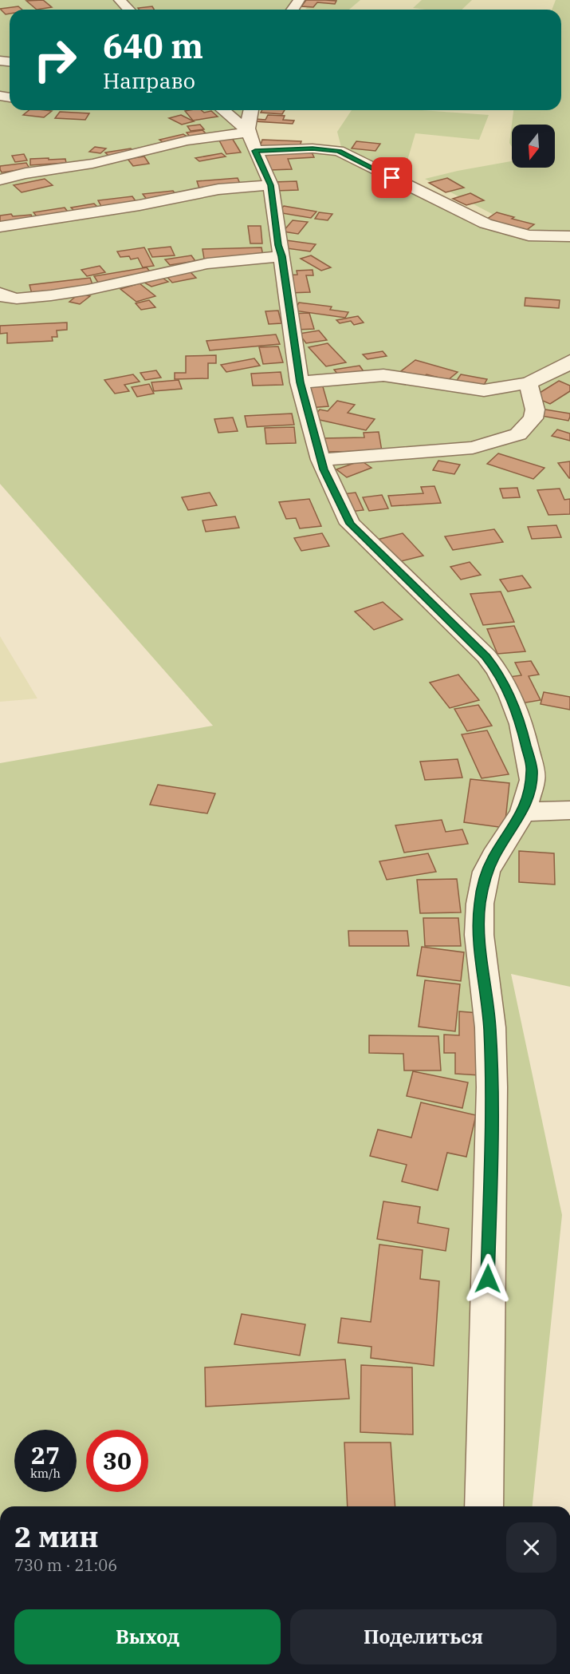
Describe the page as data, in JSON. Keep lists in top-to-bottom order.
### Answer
{
  "north": "bottom",
  "page": {
    "turn": ["640 m", "Направо"],
    "speed": "27 km/h",
    "limit": "30",
    "heading": ["2 мин", "730 m · 21:06"],
    "buttons": ["Выход", "Поделиться"]
  }
}
